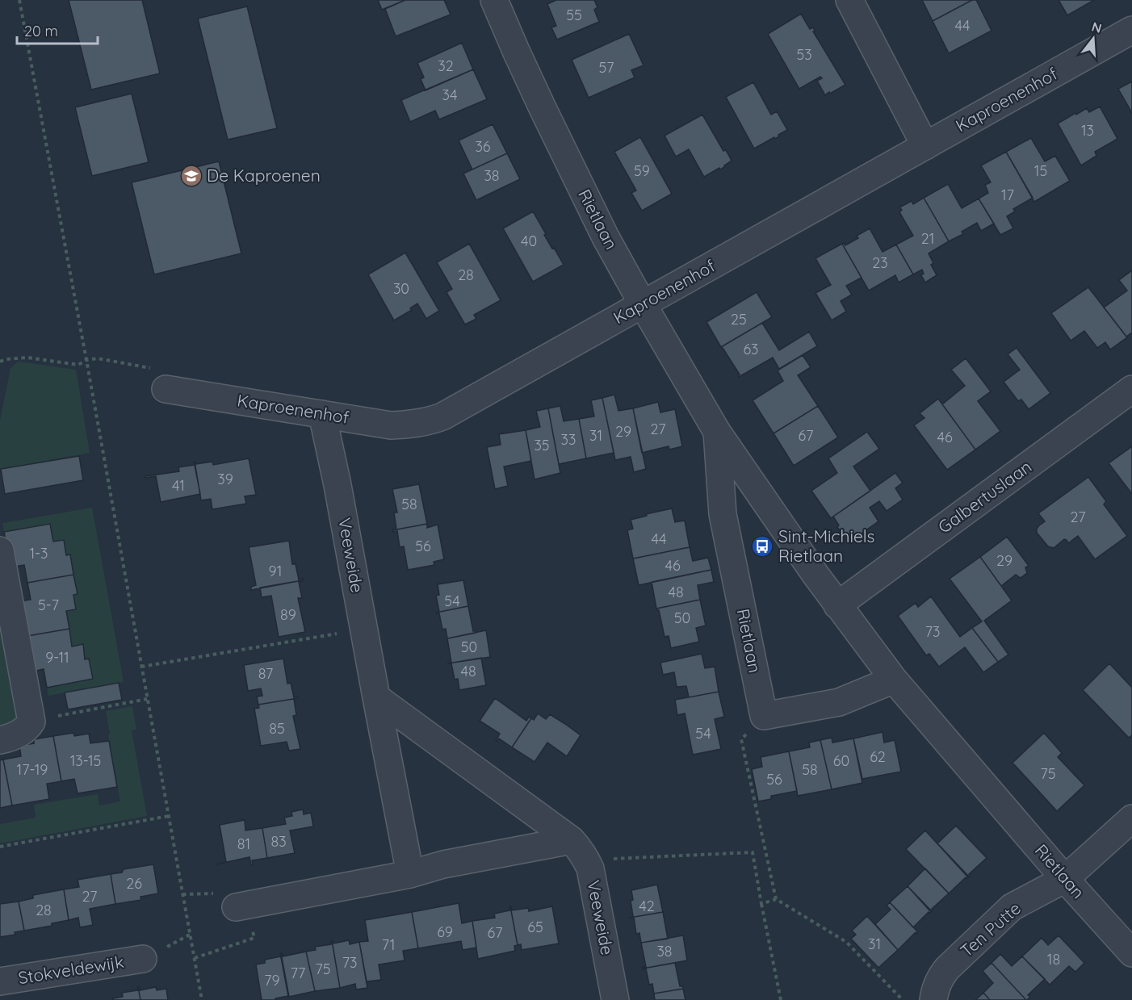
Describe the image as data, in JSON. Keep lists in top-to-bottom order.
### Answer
{
  "streets": {
    "street": [
      "Kaproenenhof",
      "Rietlaan",
      "Galbertuslaan",
      "Veeweide",
      "Ten Putte",
      "Stokveldewijk"
    ]
  },
  "crossings": [
    ["Kaproenenhof", "Rietlaan"],
    ["Kaproenenhof", "Veeweide"],
    ["Rietlaan", "Galbertuslaan"],
    ["Rietlaan", "Ten Putte"]
  ],
  "places": {
    "school or university": ["De Kaproenen"],
    "bus stop": ["Sint-Michiels Rietlaan"]
  },
  "house_numbers": [
    "55",
    "44",
    "53",
    "32",
    "57",
    "34",
    "13",
    "36",
    "59",
    "15",
    "38",
    "17",
    "21",
    "40",
    "23",
    "28",
    "30",
    "25",
    "63",
    "27",
    "29",
    "31",
    "67",
    "46",
    "33",
    "35",
    "39",
    "41",
    "58",
    "27",
    "44",
    "56",
    "1-3",
    "29",
    "46",
    "91",
    "48",
    "54",
    "5-7",
    "89",
    "50",
    "73",
    "50",
    "9-11",
    "48",
    "87",
    "85",
    "54",
    "62",
    "13-15",
    "60",
    "17-19",
    "58",
    "75",
    "56",
    "83",
    "81",
    "26",
    "27",
    "42",
    "28",
    "65",
    "69",
    "67",
    "31",
    "71",
    "38",
    "18",
    "73",
    "75",
    "77",
    "79"
  ],
  "scale_bar": "20 m",
  "north": "top"
}
